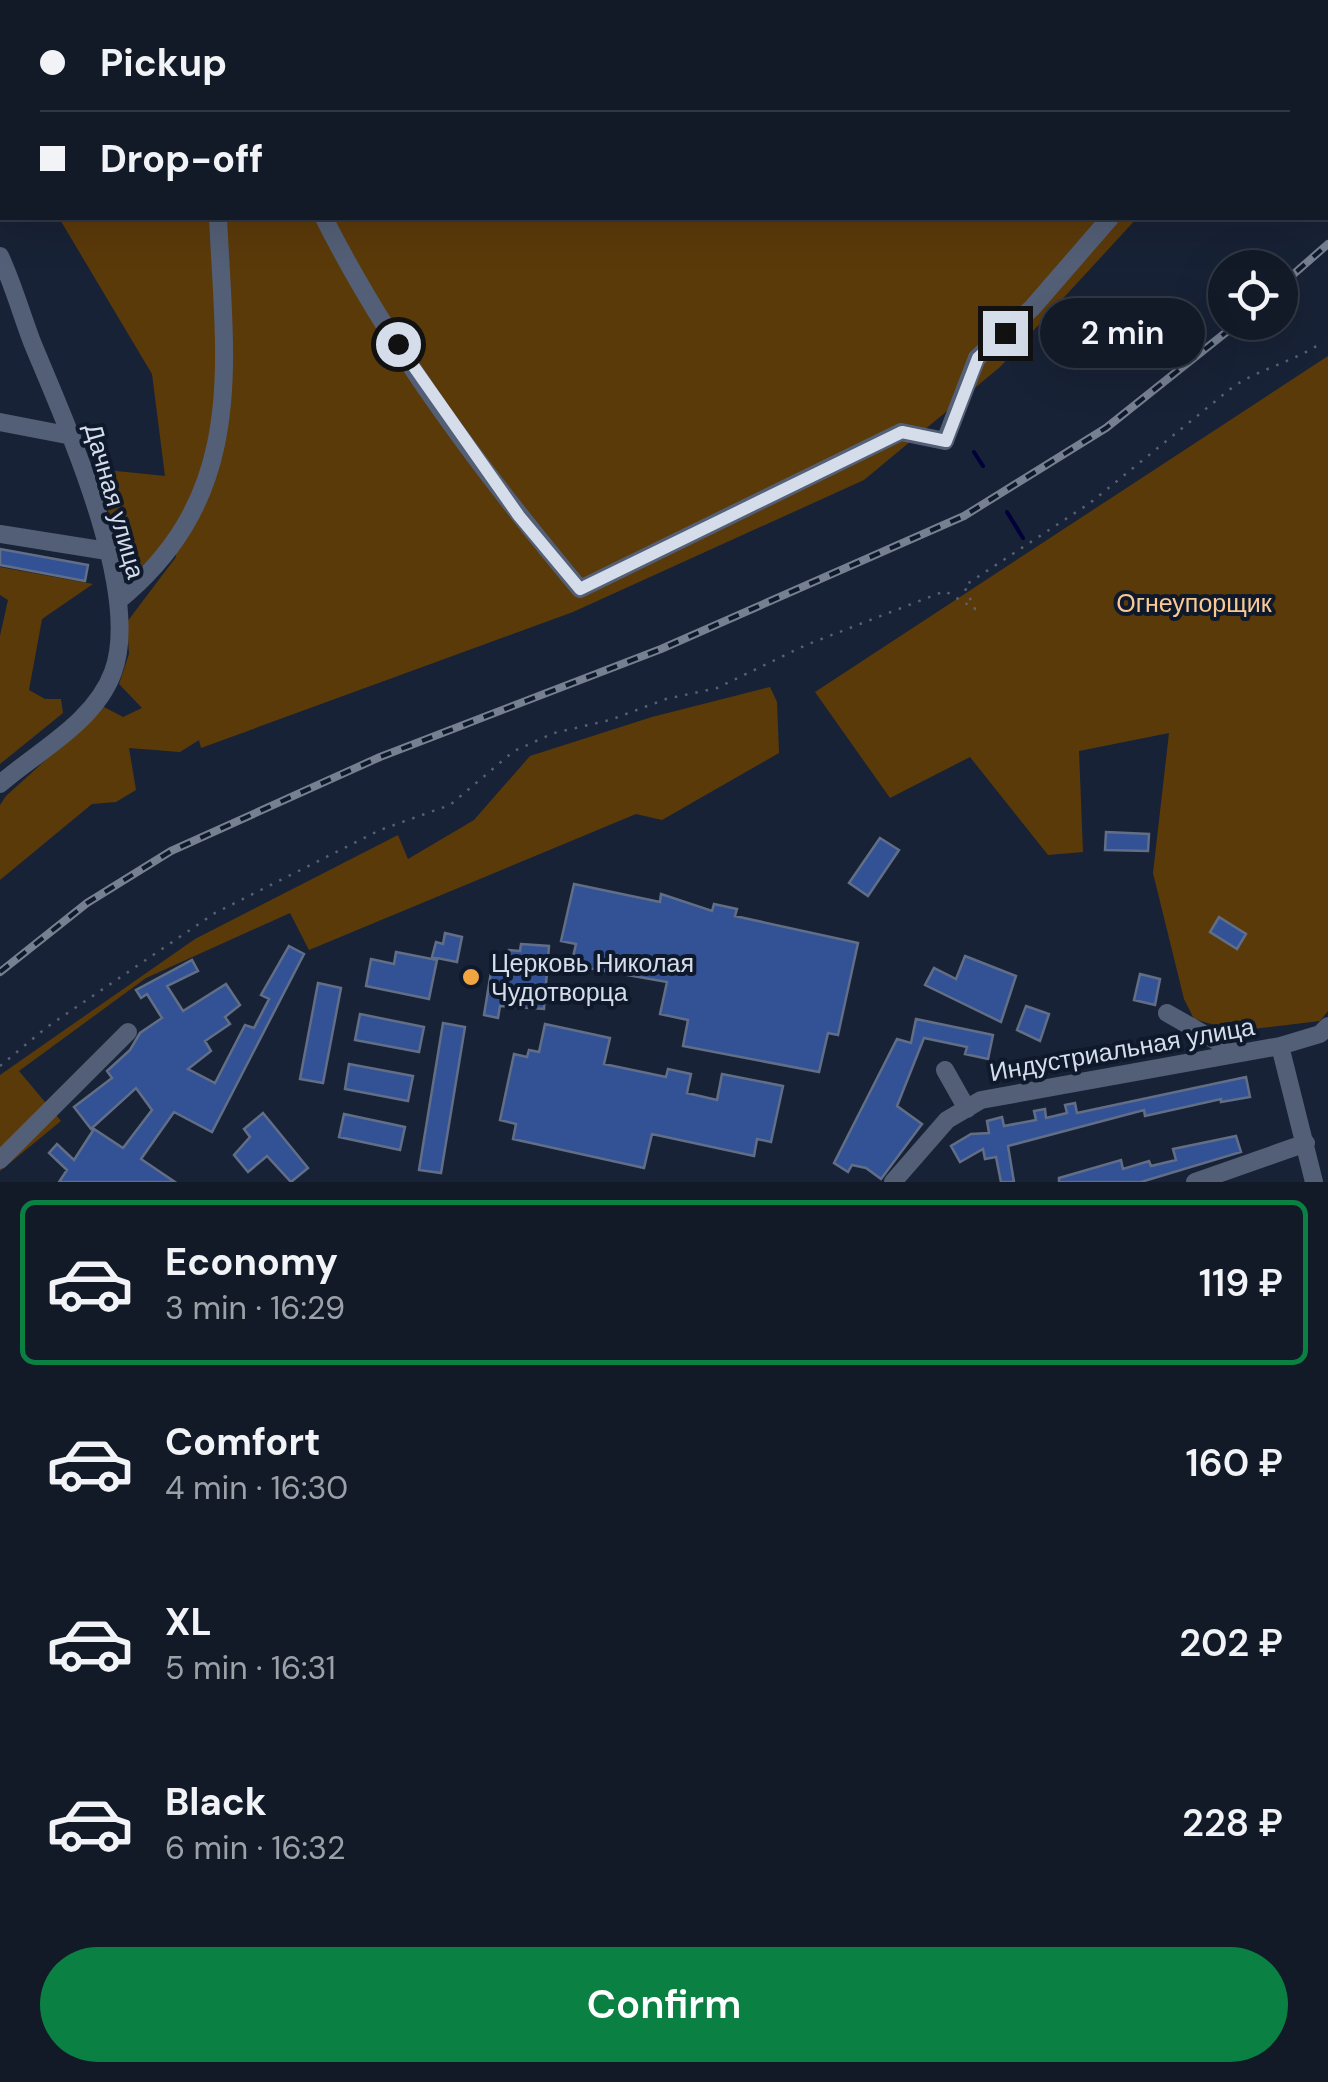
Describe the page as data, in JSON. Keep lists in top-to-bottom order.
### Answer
{
  "streets": {
    "street": ["Дачная улица", "Индустриальная улица"]
  },
  "parks": ["Огнеупорщик"],
  "places": ["Церковь Николая Чудотворца"],
  "page": {
    "banner": ["Pickup", "Drop-off"],
    "bubble": "2 min",
    "list": [
      {
        "name": "Economy",
        "note": "3 min · 16:29",
        "value": "119 ₽"
      },
      {
        "name": "Comfort",
        "note": "4 min · 16:30",
        "value": "160 ₽"
      },
      {
        "name": "XL",
        "note": "5 min · 16:31",
        "value": "202 ₽"
      },
      {
        "name": "Black",
        "note": "6 min · 16:32",
        "value": "228 ₽"
      }
    ],
    "buttons": "Confirm"
  }
}
